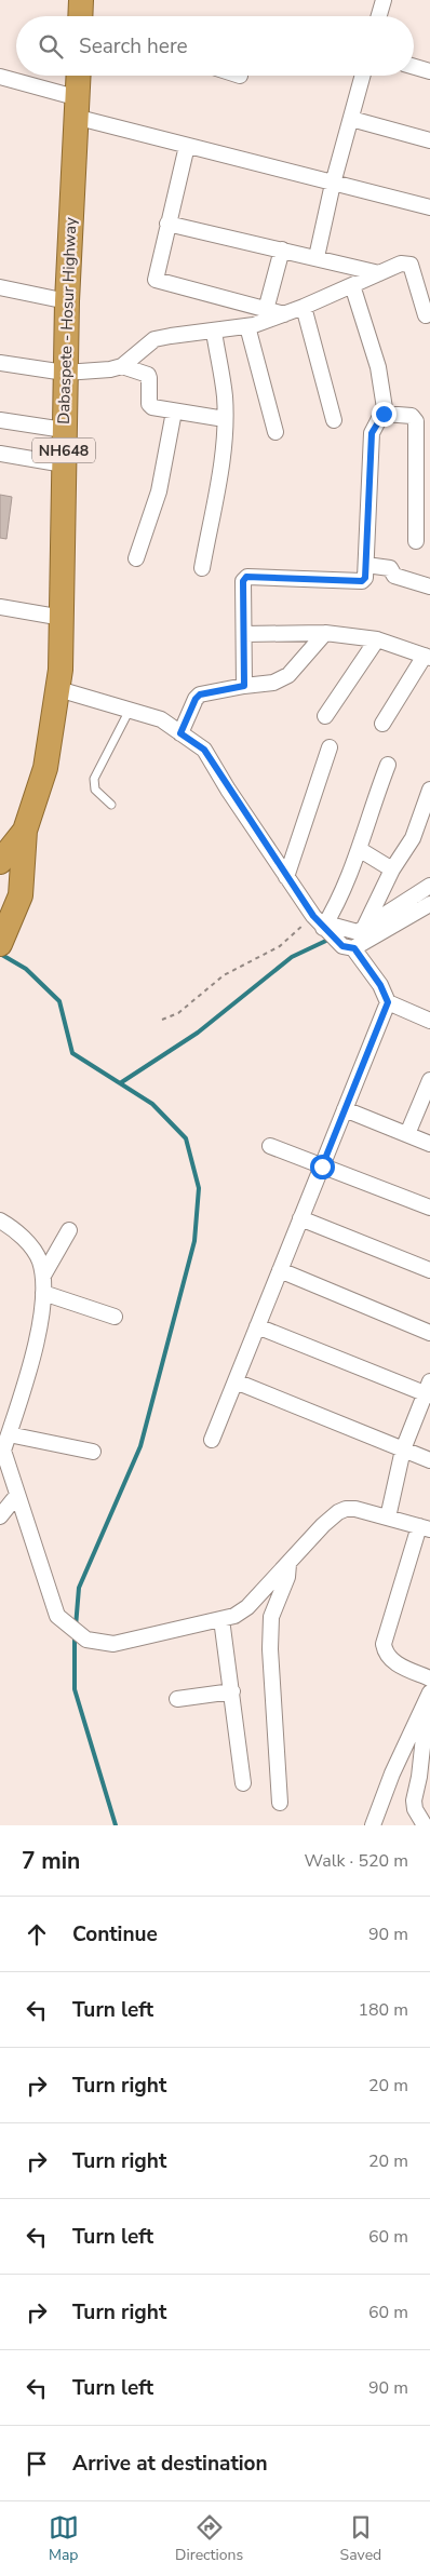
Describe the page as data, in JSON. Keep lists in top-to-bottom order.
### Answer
{
  "streets": {
    "highway": ["Dabaspete - Hosur Highway", "NH648"]
  },
  "page": {
    "search": "Search here",
    "heading": ["7 min", "Walk · 520 m"],
    "list": [
      ["Continue", "90 m"],
      ["Turn left", "180 m"],
      ["Turn right", "20 m"],
      ["Turn right", "20 m"],
      ["Turn left", "60 m"],
      ["Turn right", "60 m"],
      ["Turn left", "90 m"],
      "Arrive at destination"
    ],
    "nav": ["Map", "Directions", "Saved"]
  }
}
